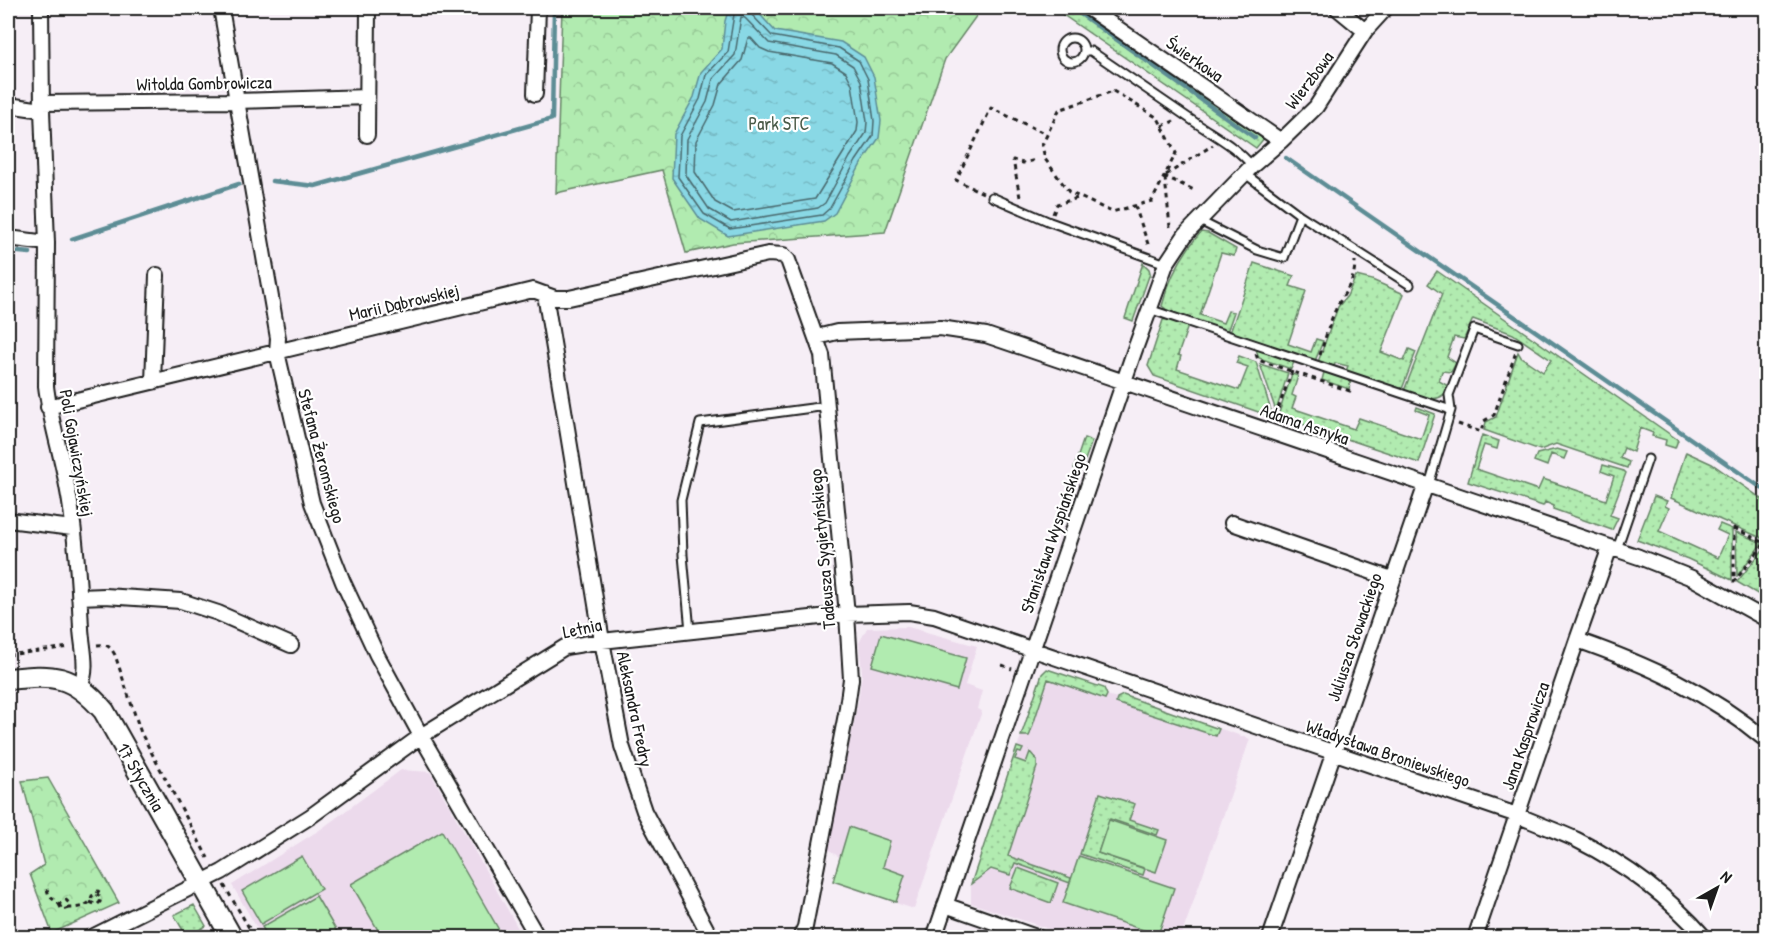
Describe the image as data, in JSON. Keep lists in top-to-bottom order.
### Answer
{
  "streets": {
    "street": [
      "Świerkowa",
      "Wierzbowa",
      "Witolda Gombrowicza",
      "Marii Dąbrowskiej",
      "Adama Asnyka",
      "Poli Gojawiczyńskiej",
      "Stefana Żeromskiego",
      "Stanisława Wyspiańskiego",
      "Tadeusza Sygietyńskiego",
      "Letnia",
      "Juliusza Słowackiego",
      "Aleksandra Fredry",
      "Jana Kasprowicza",
      "Władysława Broniewskiego",
      "17 Stycznia"
    ]
  },
  "crossings": [
    ["Świerkowa", "Wierzbowa"],
    ["Wierzbowa", "Stanisława Wyspiańskiego"],
    ["Witolda Gombrowicza", "Poli Gojawiczyńskiej"],
    ["Witolda Gombrowicza", "Stefana Żeromskiego"],
    ["Marii Dąbrowskiej", "Poli Gojawiczyńskiej"],
    ["Marii Dąbrowskiej", "Stefana Żeromskiego"],
    ["Marii Dąbrowskiej", "Tadeusza Sygietyńskiego"],
    ["Marii Dąbrowskiej", "Aleksandra Fredry"],
    ["Adama Asnyka", "Stanisława Wyspiańskiego"],
    ["Adama Asnyka", "Tadeusza Sygietyńskiego"],
    ["Adama Asnyka", "Juliusza Słowackiego"],
    ["Adama Asnyka", "Jana Kasprowicza"],
    ["Poli Gojawiczyńskiej", "17 Stycznia"],
    ["Stefana Żeromskiego", "Letnia"],
    ["Stanisława Wyspiańskiego", "Letnia"],
    ["Stanisława Wyspiańskiego", "Władysława Broniewskiego"],
    ["Tadeusza Sygietyńskiego", "Letnia"],
    ["Letnia", "Aleksandra Fredry"],
    ["Letnia", "Władysława Broniewskiego"],
    ["Letnia", "17 Stycznia"],
    ["Juliusza Słowackiego", "Władysława Broniewskiego"],
    ["Jana Kasprowicza", "Władysława Broniewskiego"]
  ],
  "parks": ["Park STC"],
  "north": "top right"
}
